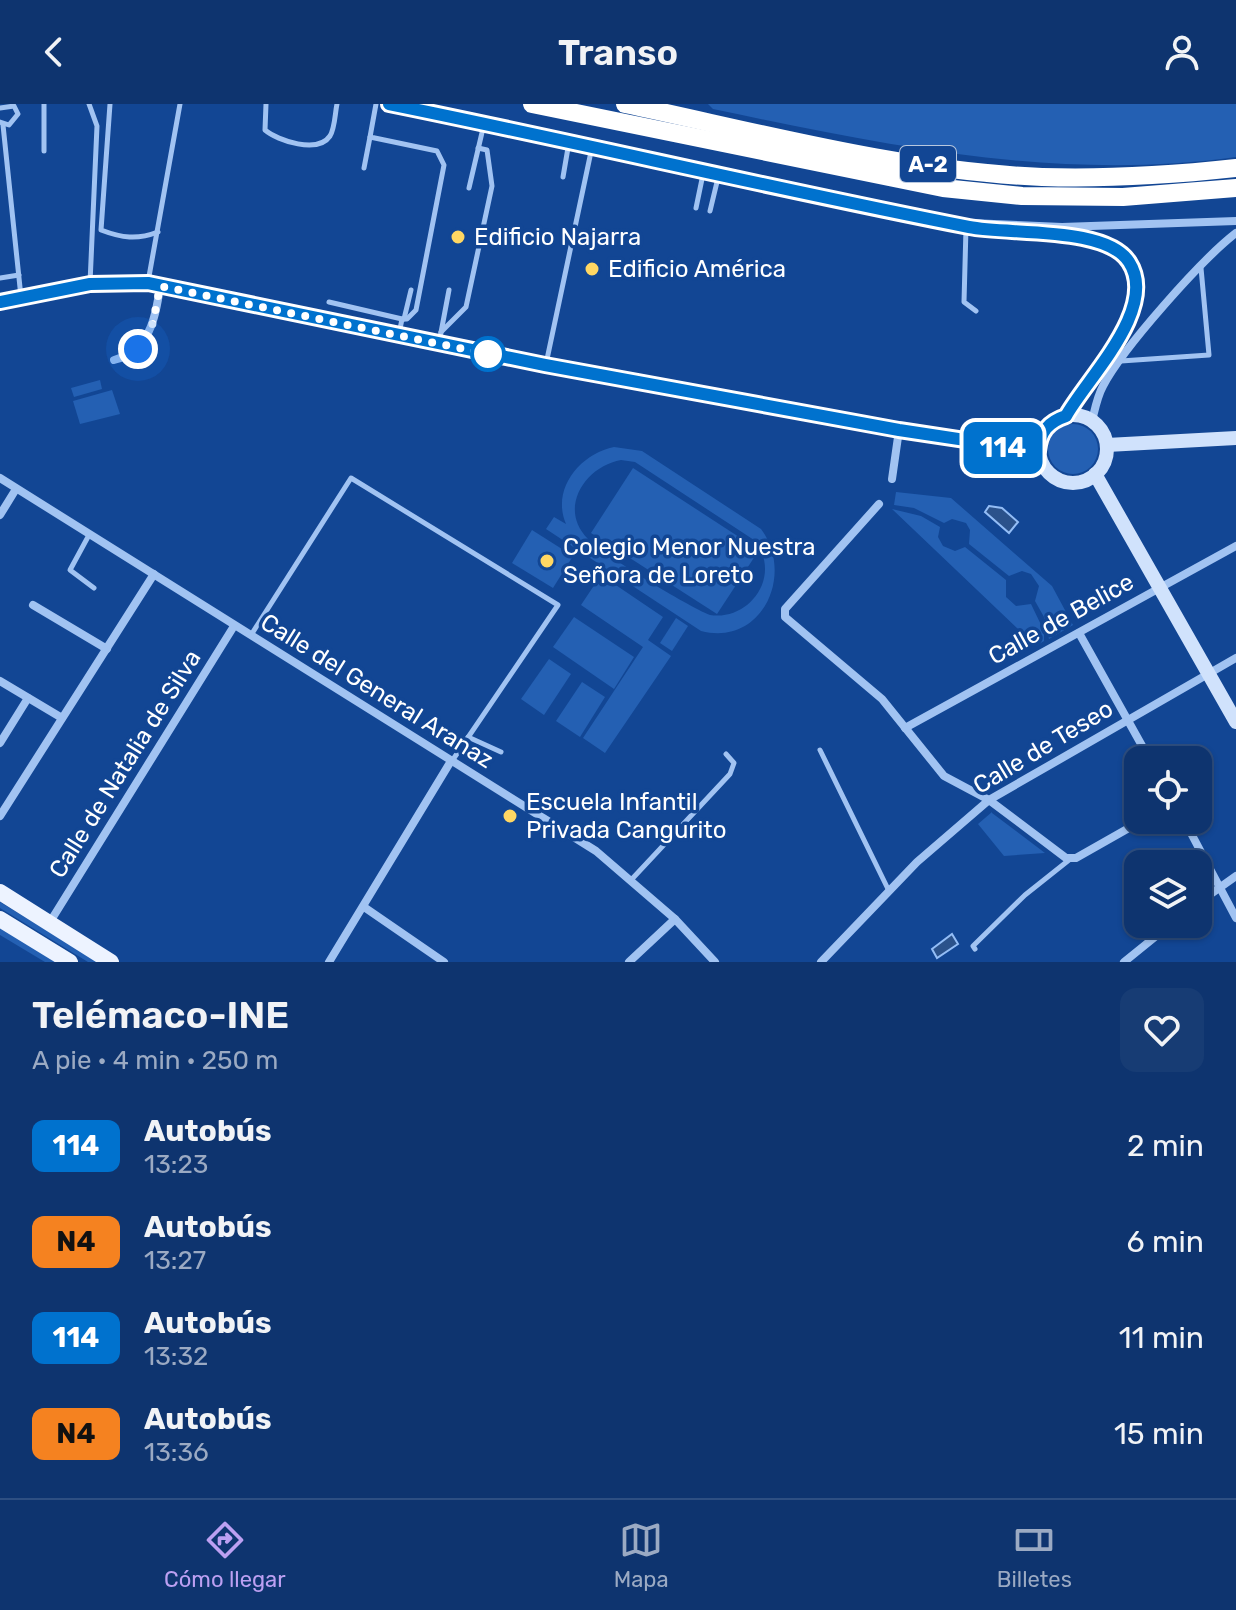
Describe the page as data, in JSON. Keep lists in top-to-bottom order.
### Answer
{
  "streets": {
    "highway": ["A-2"],
    "street": [
      "Calle de Belice",
      "Calle del General Aranaz",
      "Calle de Teseo",
      "Calle de Natalia de Silva"
    ]
  },
  "crossings": [
    ["Calle del General Aranaz", "Calle de Natalia de Silva"]
  ],
  "places": [
    "Edificio Najarra",
    "Edificio América",
    "Colegio Menor Nuestra Señora de Loreto",
    "Escuela Infantil Privada Cangurito"
  ],
  "lines": ["bus line 114"],
  "page": {
    "header": "Transo",
    "on_map": "114",
    "heading": ["Telémaco-INE", "A pie · 4 min · 250 m"],
    "list": [
      {
        "mark": "114",
        "name": "Autobús",
        "note": "13:23",
        "value": "2 min"
      },
      {
        "mark": "N4",
        "name": "Autobús",
        "note": "13:27",
        "value": "6 min"
      },
      {
        "mark": "114",
        "name": "Autobús",
        "note": "13:32",
        "value": "11 min"
      },
      {
        "mark": "N4",
        "name": "Autobús",
        "note": "13:36",
        "value": "15 min"
      }
    ],
    "tabs": ["Cómo llegar", "Mapa", "Billetes"]
  }
}
